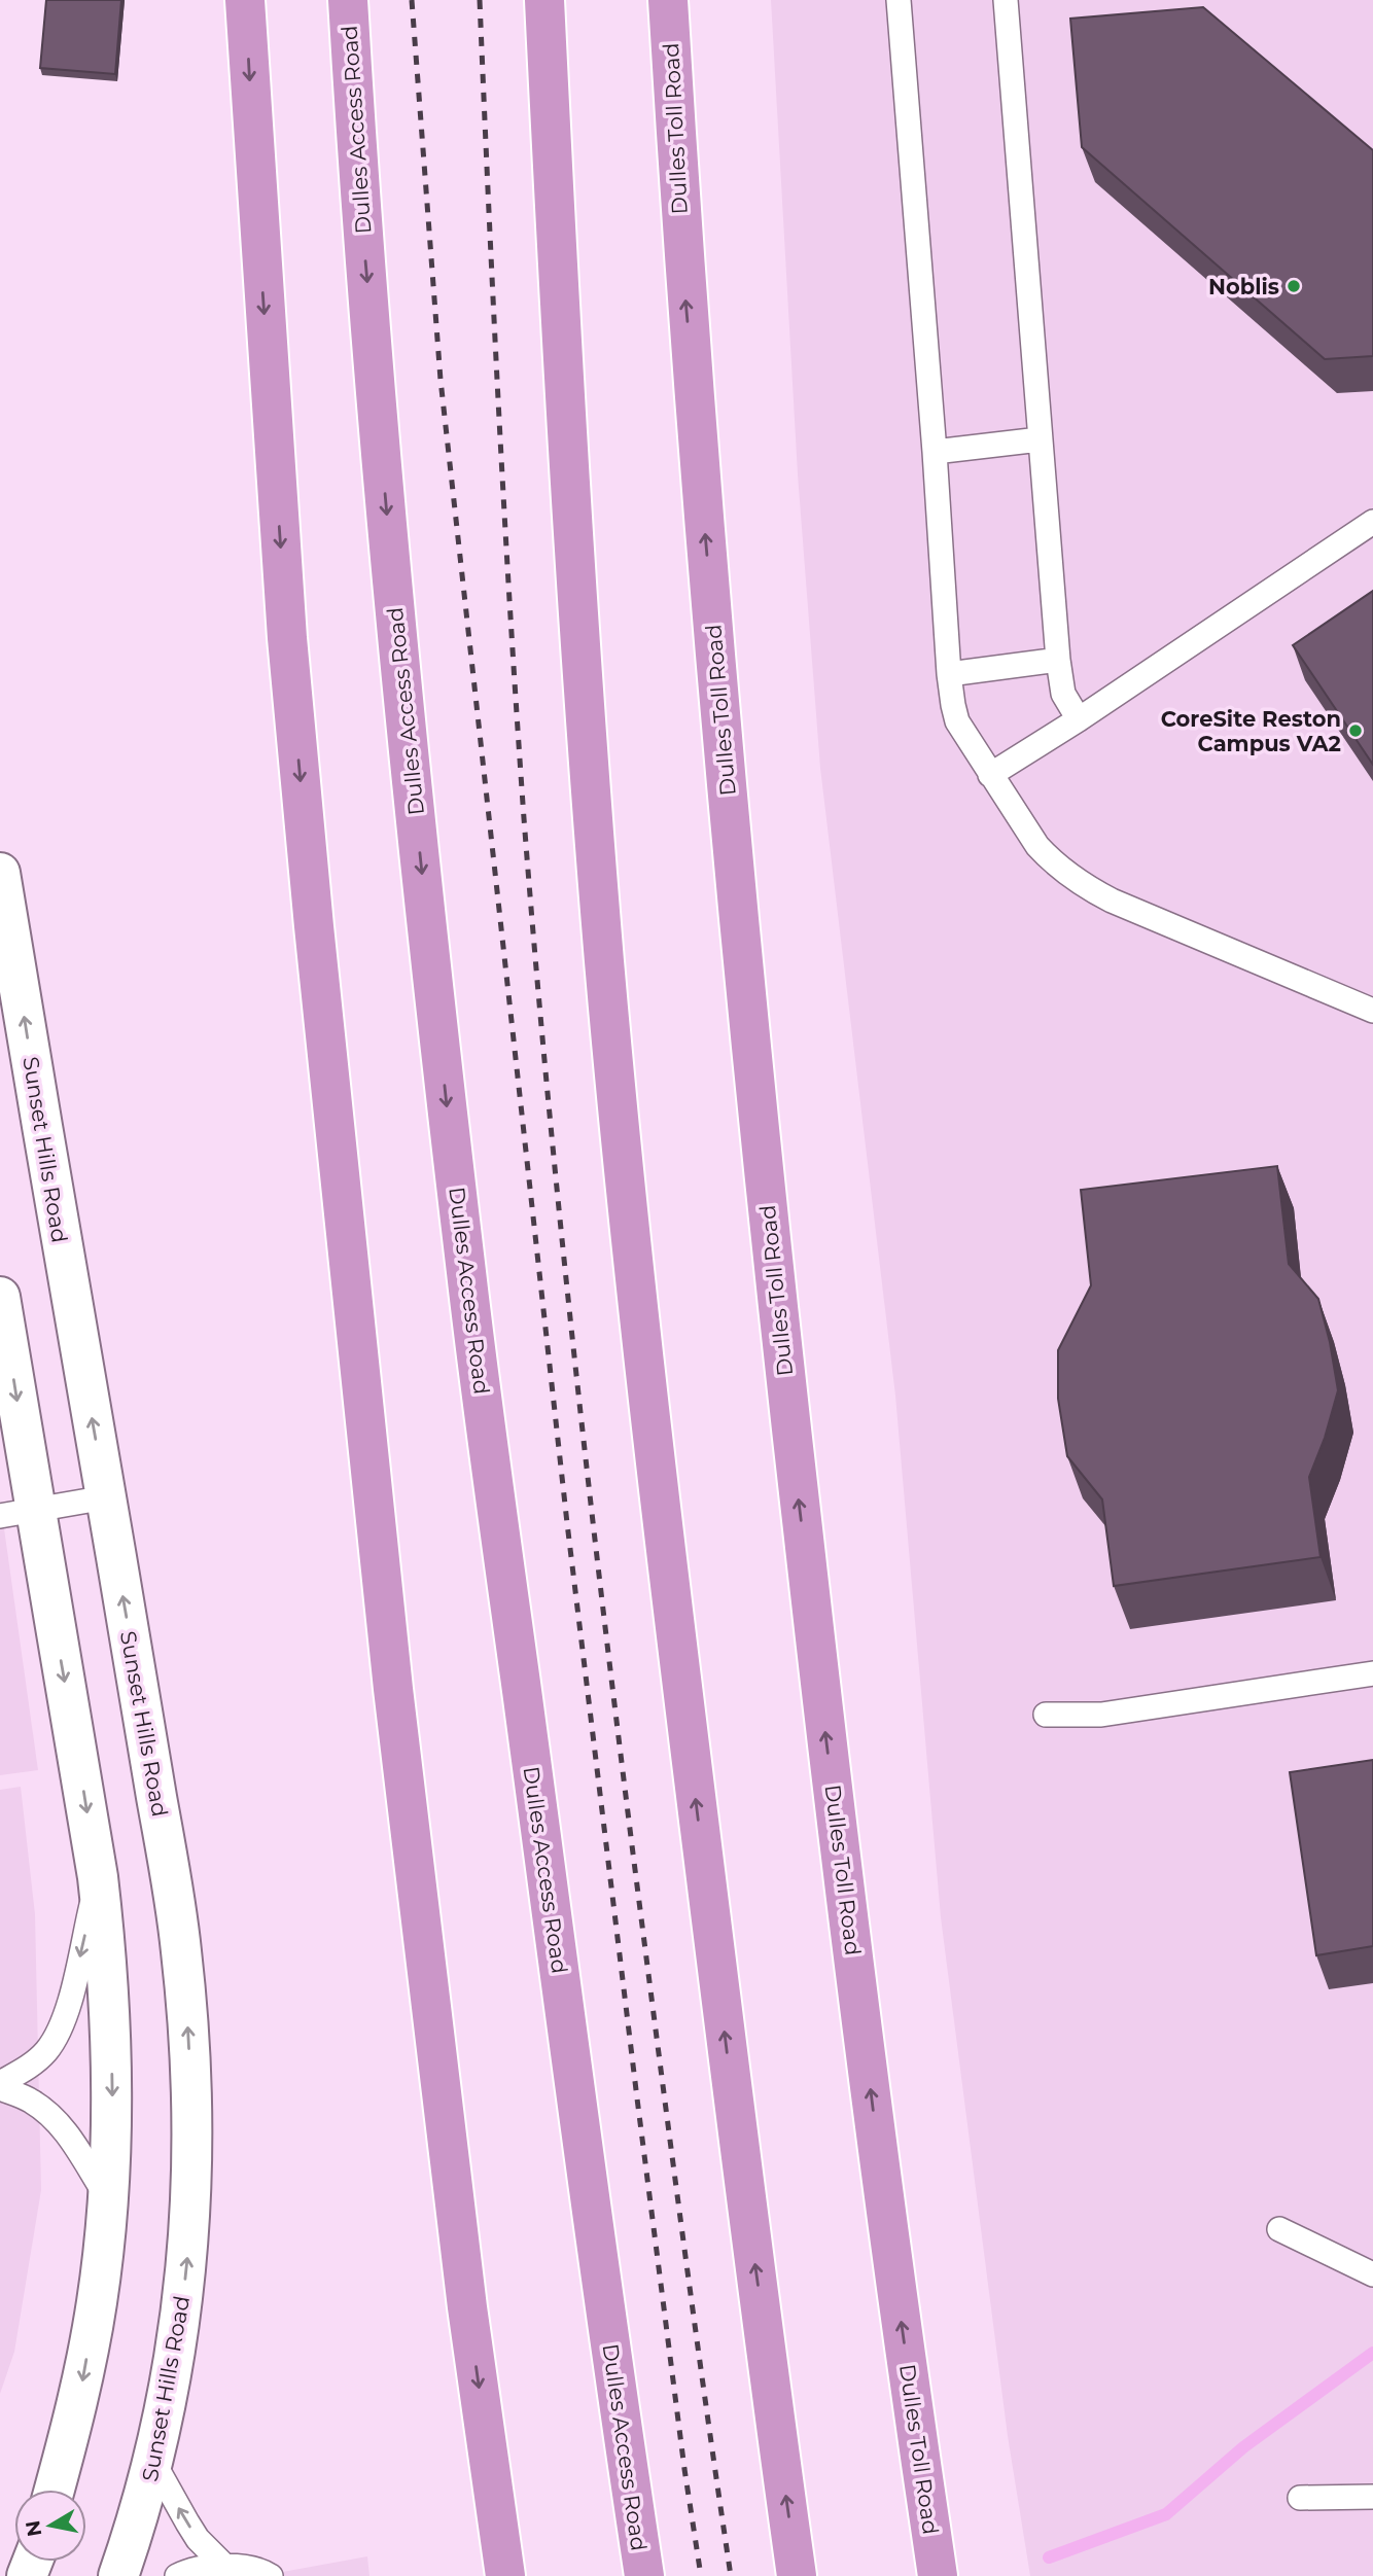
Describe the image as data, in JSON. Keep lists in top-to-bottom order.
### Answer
{
  "streets": {
    "highway": ["Dulles Toll Road", "Dulles Access Road"],
    "main road": ["Sunset Hills Road"]
  },
  "places": ["Noblis", "CoreSite Reston Campus VA2"],
  "north": "left"
}
